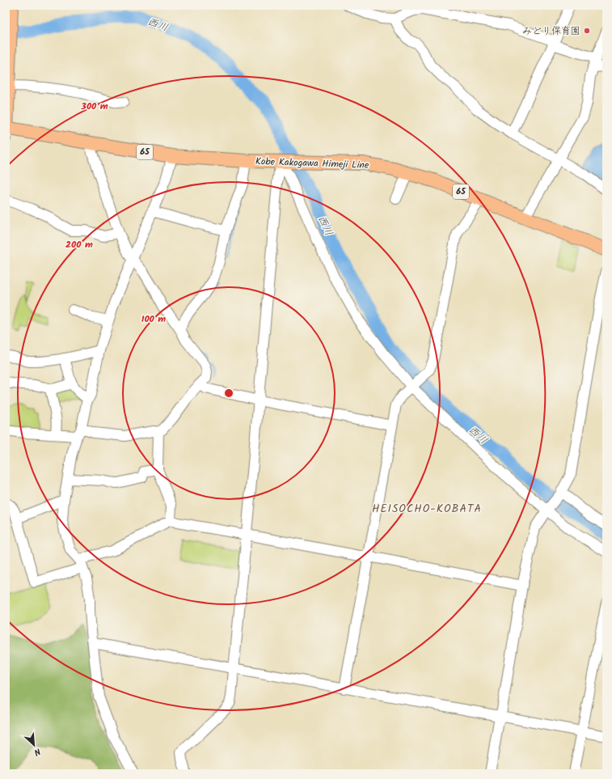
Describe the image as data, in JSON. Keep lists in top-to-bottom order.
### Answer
{
  "streets": {
    "main road": ["65", "Kobe Kakogawa Himeji Line"]
  },
  "districts": ["HEISOCHO-KOBATA"],
  "water": ["西川"],
  "places": ["みどり保育園"],
  "north": "bottom right",
  "rings": ["300 m", "200 m", "100 m"]
}
